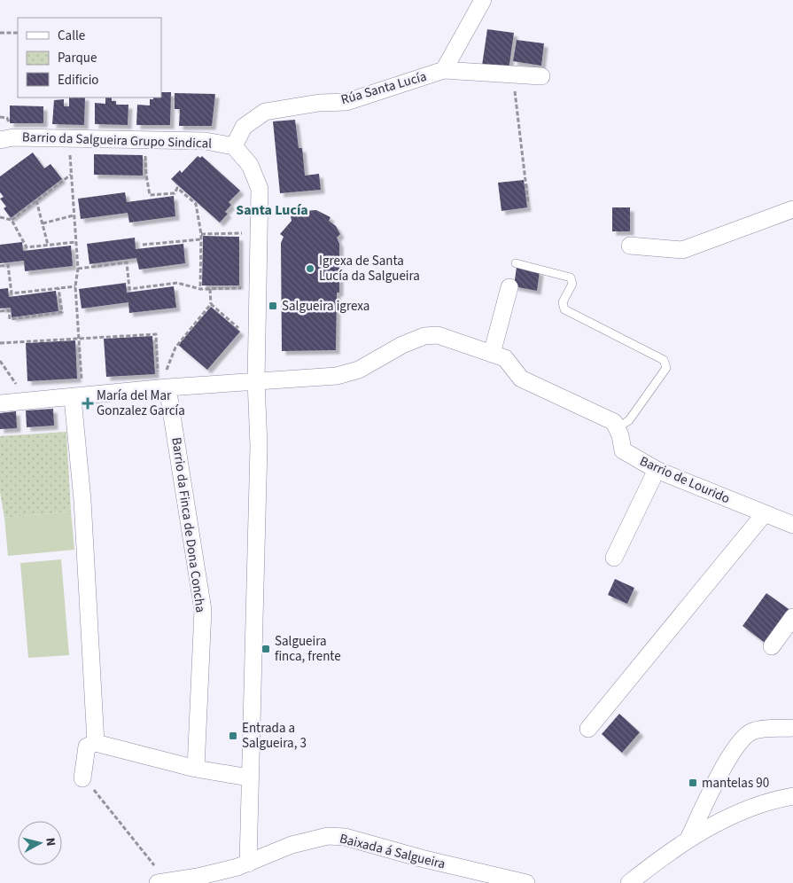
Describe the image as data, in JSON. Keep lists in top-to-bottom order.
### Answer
{
  "streets": {
    "street": [
      "Rúa Santa Lucía",
      "Barrio da Salgueira Grupo Sindical",
      "Barrio de Lourido",
      "Barrio da Finca de Dona Concha",
      "Baixada á Salgueira"
    ]
  },
  "crossings": [
    ["Rúa Santa Lucía", "Barrio da Salgueira Grupo Sindical"]
  ],
  "districts": ["Santa Lucía"],
  "places": {
    "other": ["Igrexa de Santa Lucía da Salgueira"],
    "transit": [
      "Salgueira igrexa",
      "Salgueira finca, frente",
      "Entrada a Salgueira, 3",
      "mantelas 90"
    ],
    "health": ["María del Mar Gonzalez García"]
  },
  "legend": ["Calle", "Parque", "Edificio"],
  "north": "right"
}
